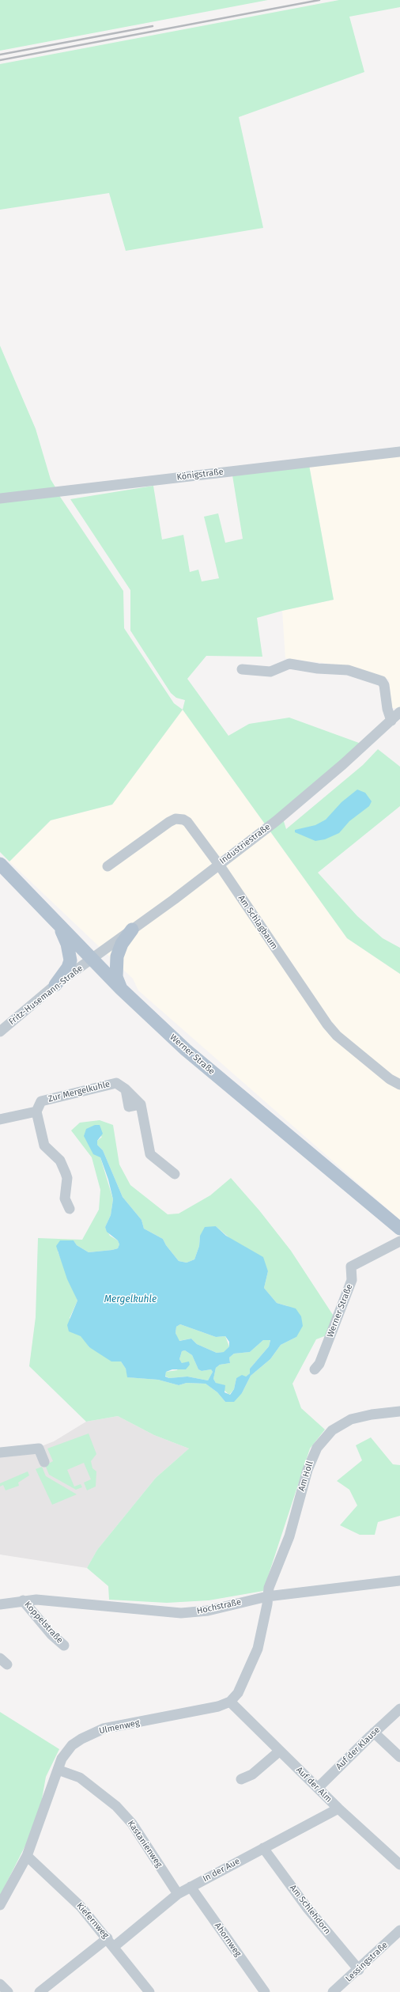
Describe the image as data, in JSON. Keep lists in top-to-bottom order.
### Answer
{
  "streets": {
    "main road": ["Werner Straße"],
    "street": [
      "Königstraße",
      "Industriestraße",
      "Am Schlagbaum",
      "Fritz-Husemann-Straße",
      "Zur Mergelkuhle",
      "Am Holl",
      "Hochstraße",
      "Koppelstraße",
      "Ulmenweg",
      "Auf der Klause",
      "Auf der Alm",
      "Kastanienweg",
      "In der Aue",
      "Am Schlehdorn",
      "Kiefernweg",
      "Ahornweg",
      "Lessingstraße"
    ]
  },
  "crossings": [
    ["Industriestraße", "Am Schlagbaum"],
    ["Industriestraße", "Fritz-Husemann-Straße"],
    ["Industriestraße", "Werner Straße"],
    ["Fritz-Husemann-Straße", "Werner Straße"],
    ["Am Holl", "Hochstraße"],
    ["Hochstraße", "Koppelstraße"],
    ["Ulmenweg", "Auf der Alm"],
    ["Ulmenweg", "Kastanienweg"],
    ["Ulmenweg", "Kiefernweg"],
    ["Auf der Klause", "Auf der Alm"],
    ["Auf der Alm", "In der Aue"],
    ["Kastanienweg", "In der Aue"],
    ["In der Aue", "Am Schlehdorn"],
    ["In der Aue", "Kiefernweg"],
    ["In der Aue", "Ahornweg"],
    ["Am Schlehdorn", "Lessingstraße"]
  ],
  "water": ["Mergelkuhle"]
}
